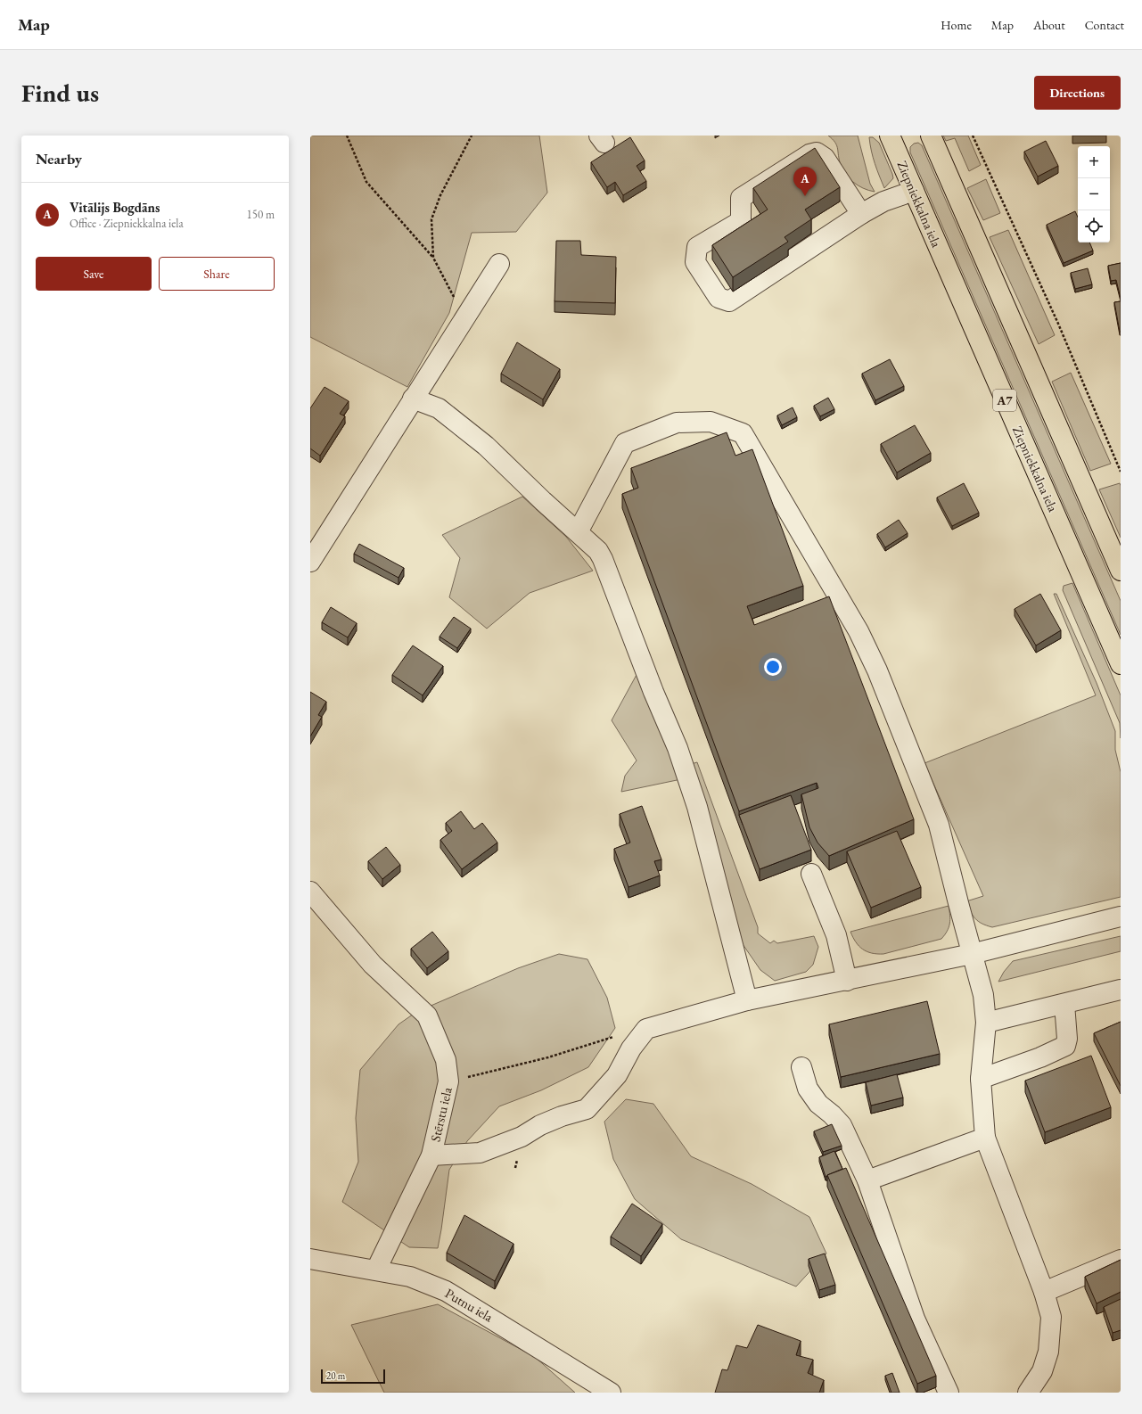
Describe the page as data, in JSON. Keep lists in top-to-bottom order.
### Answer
{
  "streets": {
    "highway": ["Ziepniekkalna iela", "A7"],
    "street": ["Stērstu iela", "Putnu iela"]
  },
  "crossings": [
    ["Stērstu iela", "Putnu iela"]
  ],
  "scale_bar": "20 m",
  "page": {
    "header": "Map",
    "nav": [
      "Home",
      "Map",
      "About",
      "Contact"
    ],
    "buttons": [
      "Directions",
      ["Save", "Share"]
    ],
    "title": "Find us",
    "heading": "Nearby",
    "map_buttons": ["+", "−"],
    "pins": "A",
    "list": [
      {
        "mark": "A",
        "name": "Vitālijs Bogdāns",
        "note": "Office · Ziepniekkalna iela",
        "value": "150 m"
      }
    ],
    "scale": "20 m"
  }
}
